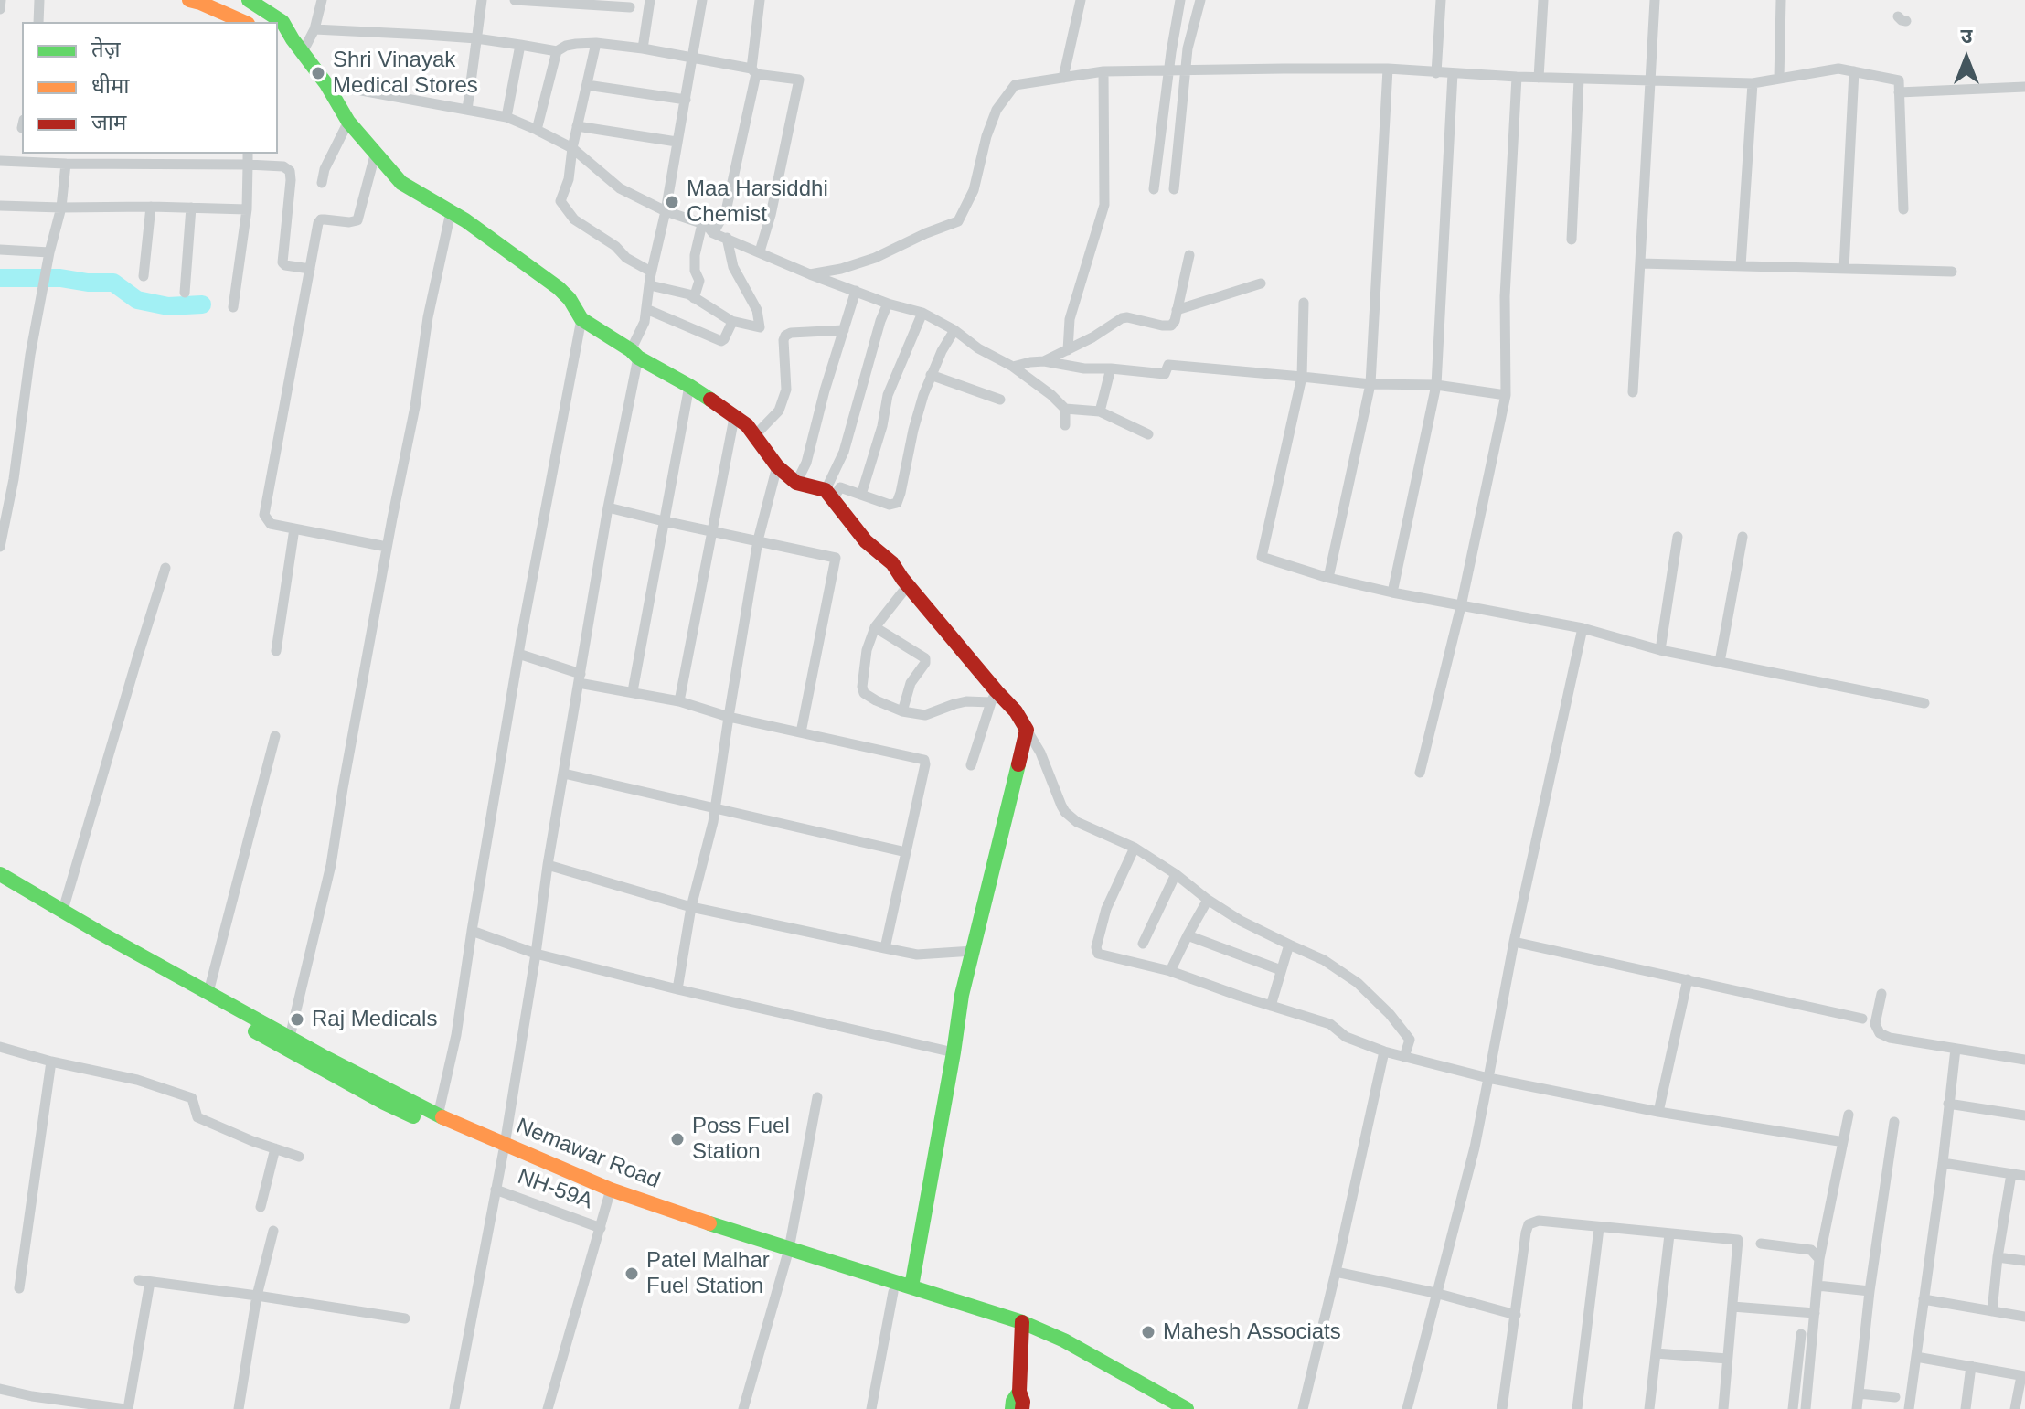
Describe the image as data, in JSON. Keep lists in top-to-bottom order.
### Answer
{
  "streets": {
    "main road": ["Nemawar Road"],
    "street": ["NH-59A"]
  },
  "places": [
    "Shri Vinayak Medical Stores",
    "Maa Harsiddhi Chemist",
    "Raj Medicals",
    "Poss Fuel Station",
    "Patel Malhar Fuel Station",
    "Mahesh Associats"
  ],
  "legend": ["तेज़", "धीमा", "जाम"],
  "north": "top"
}
